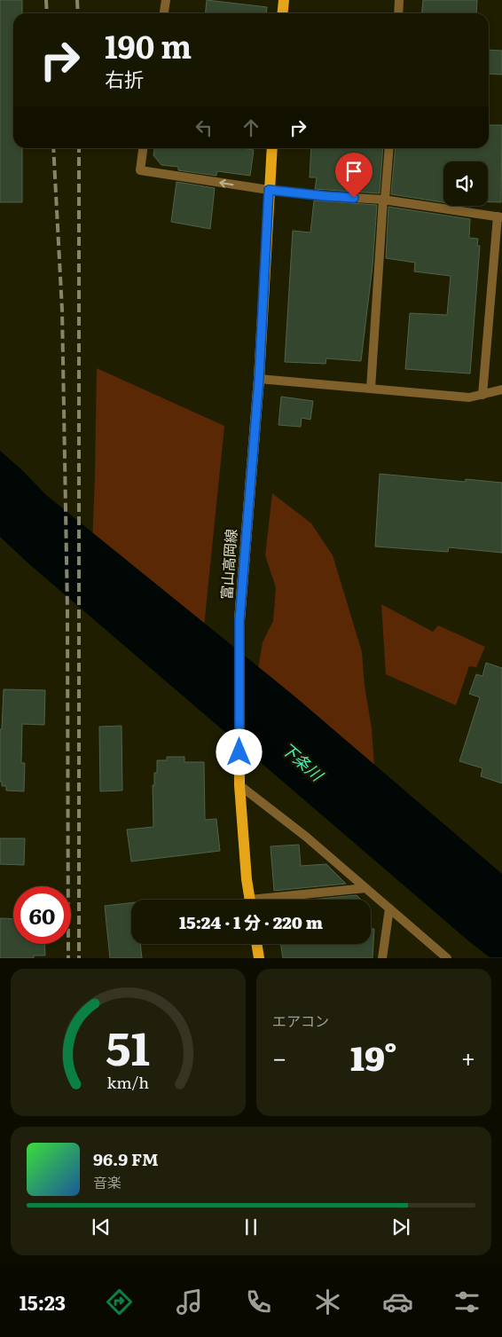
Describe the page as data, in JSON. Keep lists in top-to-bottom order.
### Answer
{
  "streets": {
    "main road": ["富山高岡線"]
  },
  "water": ["下条川"],
  "page": {
    "turn": ["190 m", "右折"],
    "limit": "60",
    "trip": "15:24 · 1 分 · 220 m",
    "tile": "エアコン",
    "heat": ["−", "19°", "+"],
    "song": ["96.9 FM", "音楽"],
    "tabs": "15:23",
    "gauge": ["51", "km/h"]
  }
}
